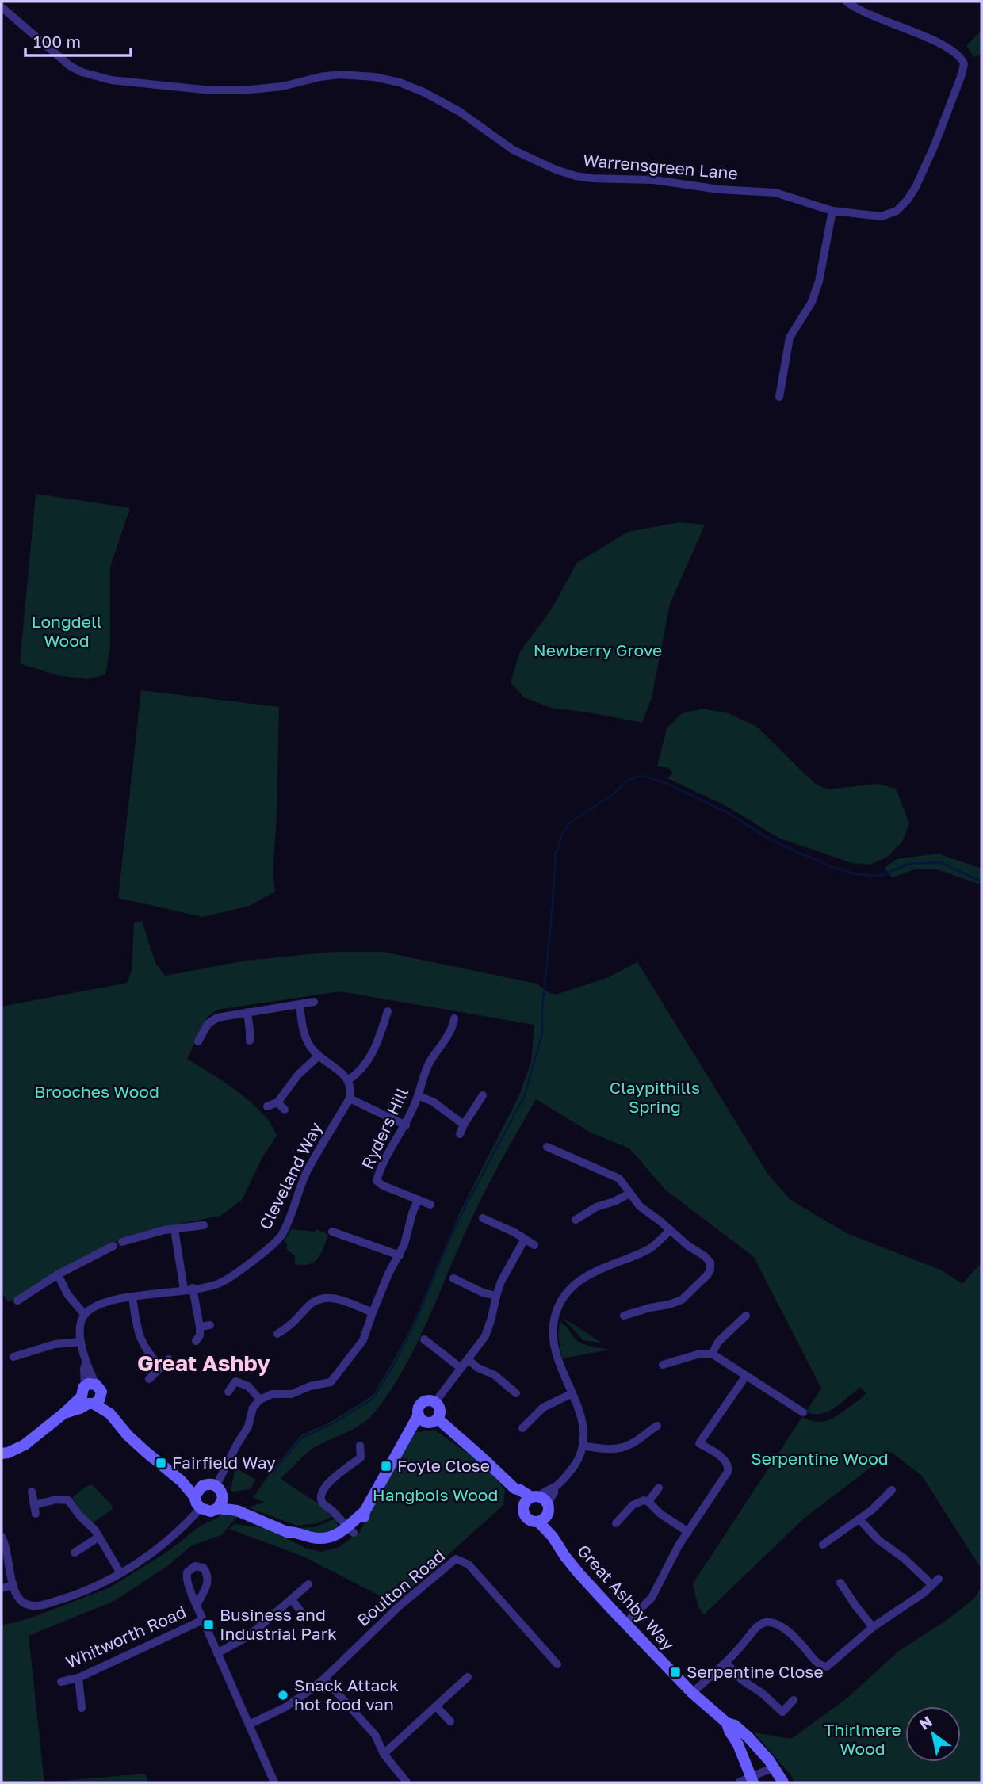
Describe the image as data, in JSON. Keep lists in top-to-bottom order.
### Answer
{
  "streets": {
    "street": [
      "Warrensgreen Lane",
      "Ryders Hill",
      "Cleveland Way",
      "Boulton Road",
      "Great Ashby Way",
      "Whitworth Road"
    ]
  },
  "districts": ["Great Ashby"],
  "parks": [
    "Longdell Wood",
    "Newberry Grove",
    "Claypithills Spring",
    "Brooches Wood",
    "Serpentine Wood",
    "Hangbois Wood",
    "Thirlmere Wood"
  ],
  "places": {
    "transit": [
      "Fairfield Way",
      "Foyle Close",
      "Business and Industrial Park",
      "Serpentine Close"
    ],
    "other": ["Snack Attack hot food van"]
  },
  "scale_bar": "100 m",
  "north": "top left"
}
